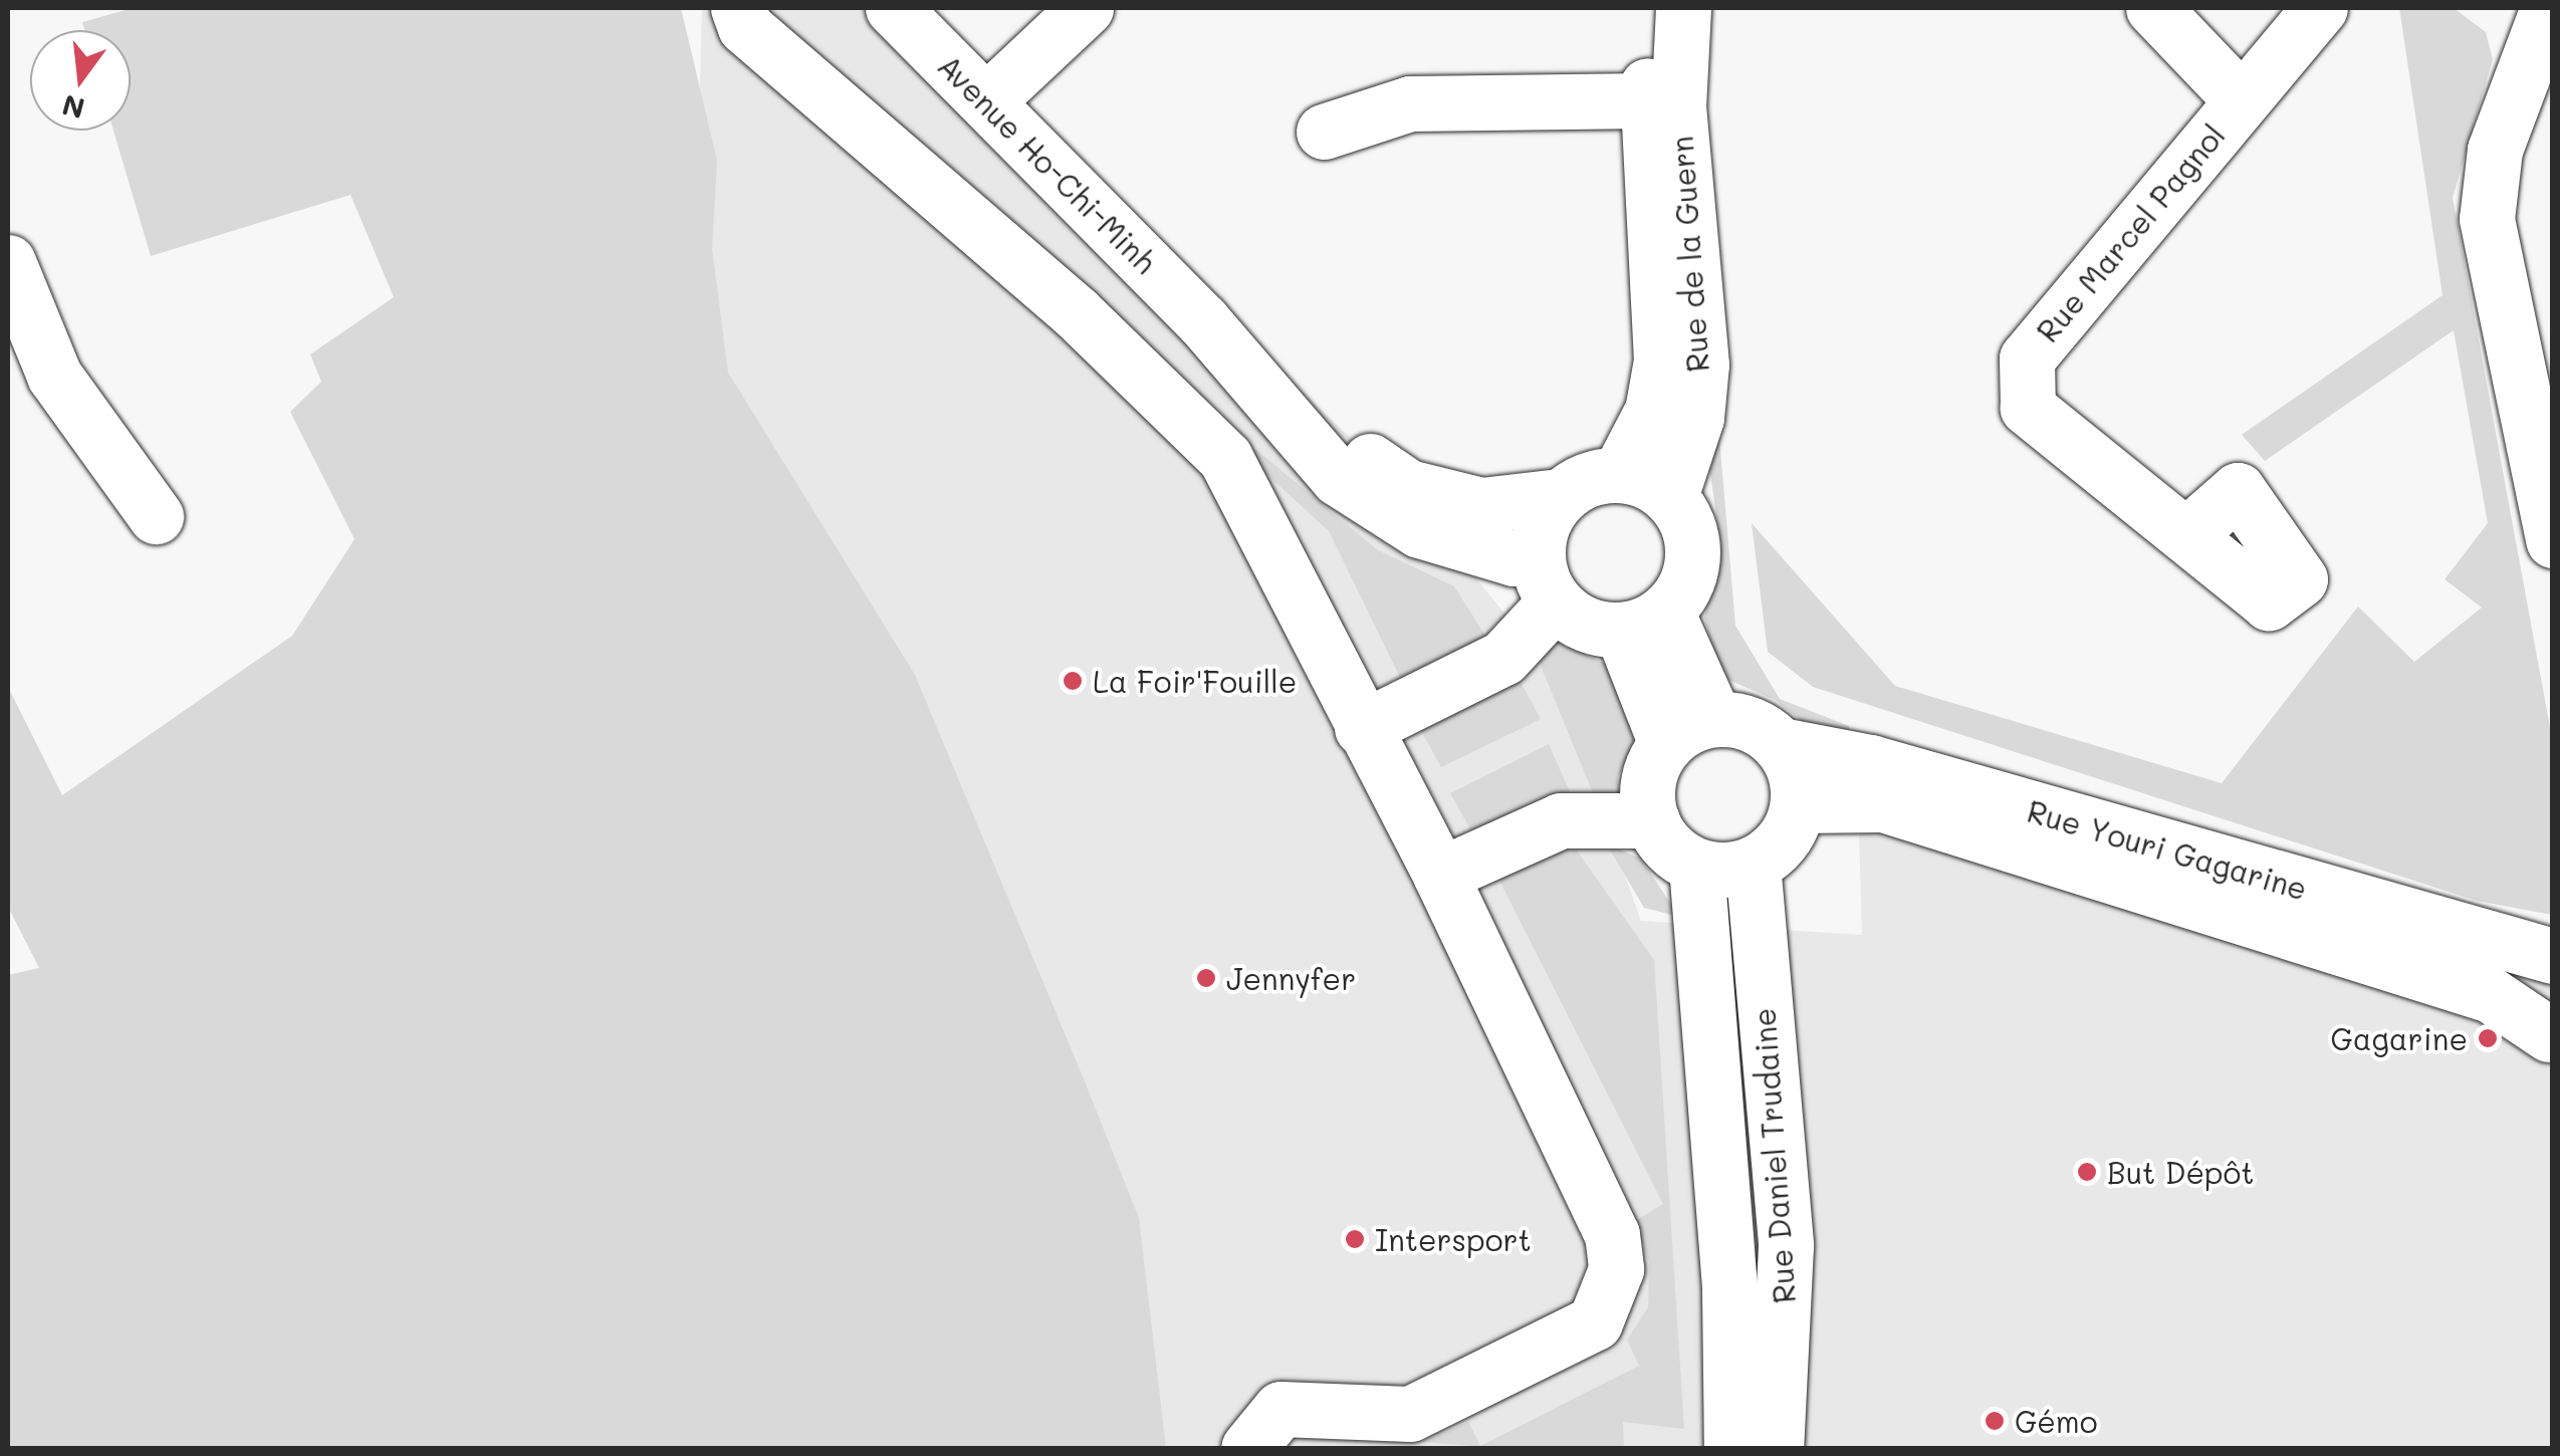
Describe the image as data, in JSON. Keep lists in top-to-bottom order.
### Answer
{
  "streets": {
    "main road": [
      "Avenue Ho-Chi-Minh",
      "Rue Marcel Pagnol",
      "Rue de la Guern",
      "Rue Youri Gagarine",
      "Rue Daniel Trudaine"
    ]
  },
  "crossings": [
    ["Avenue Ho-Chi-Minh", "Rue de la Guern"],
    ["Rue Youri Gagarine", "Rue Daniel Trudaine"]
  ],
  "places": [
    "La Foir'Fouille",
    "Jennyfer",
    "Gagarine",
    "But Dépôt",
    "Intersport",
    "Gémo"
  ],
  "north": "bottom"
}
